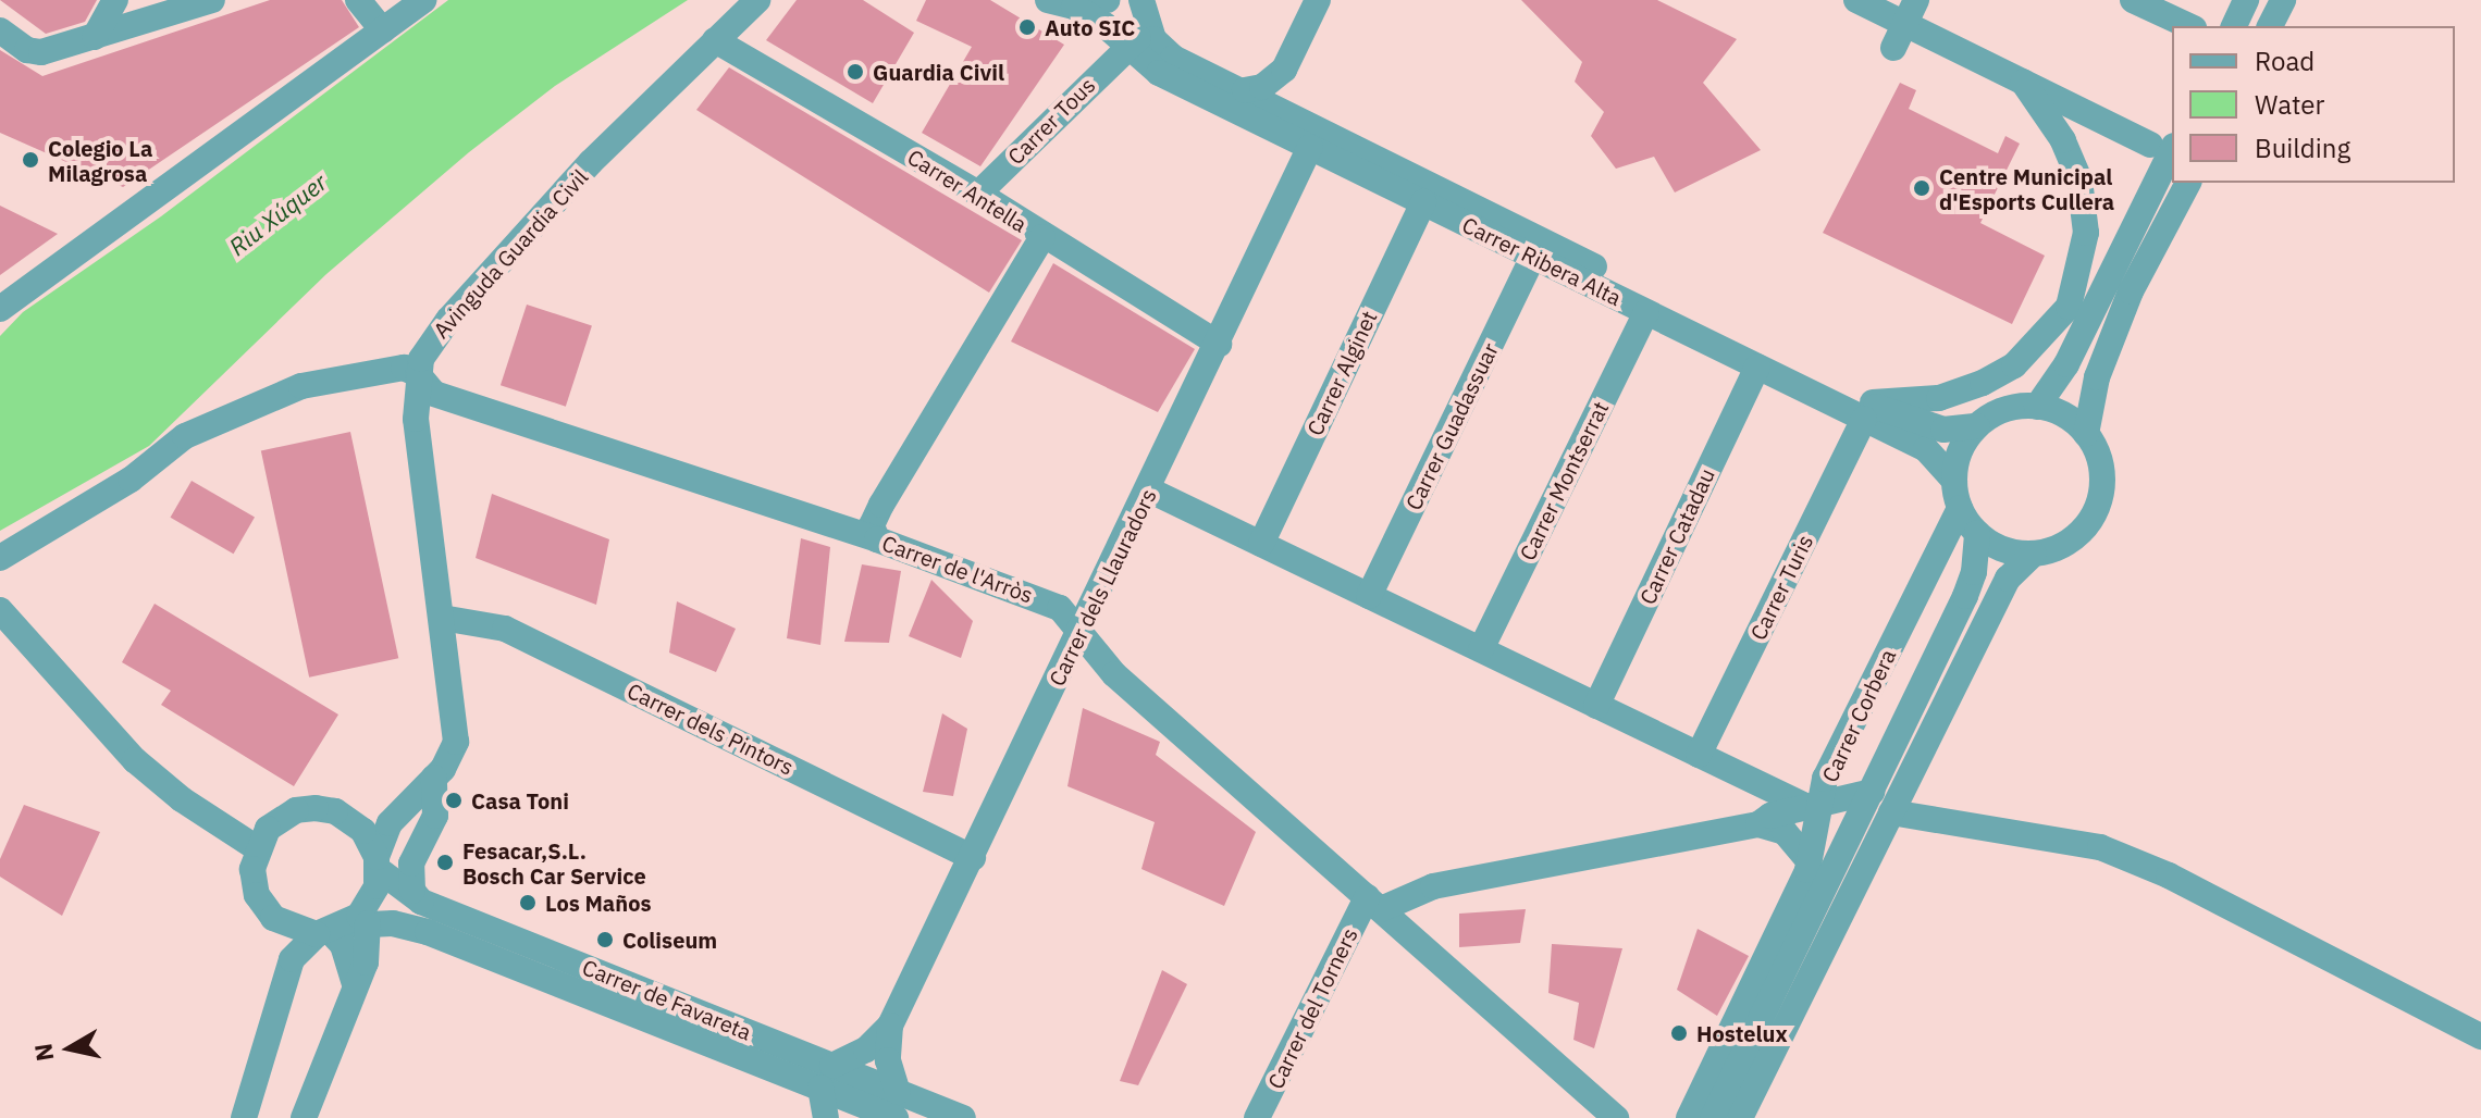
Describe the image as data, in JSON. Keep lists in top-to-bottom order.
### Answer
{
  "streets": {
    "street": [
      "Carrer Tous",
      "Carrer Antella",
      "Avinguda Guardia Civil",
      "Carrer Ribera Alta",
      "Carrer Alginet",
      "Carrer Guadassuar",
      "Carrer Montserrat",
      "Carrer Catadau",
      "Carrer de l'Arròs",
      "Carrer dels Llauradors",
      "Carrer Turis",
      "Carrer Corbera",
      "Carrer dels Pintors",
      "Carrer de Favareta",
      "Carrer del Torners"
    ]
  },
  "crossings": [
    ["Carrer Tous", "Carrer Antella"],
    ["Carrer Tous", "Carrer Ribera Alta"],
    ["Carrer Antella", "Avinguda Guardia Civil"],
    ["Carrer Antella", "Carrer dels Llauradors"],
    ["Avinguda Guardia Civil", "Carrer de l'Arròs"],
    ["Avinguda Guardia Civil", "Carrer dels Pintors"],
    ["Carrer Ribera Alta", "Carrer Alginet"],
    ["Carrer Ribera Alta", "Carrer Guadassuar"],
    ["Carrer Ribera Alta", "Carrer Montserrat"],
    ["Carrer Ribera Alta", "Carrer Catadau"],
    ["Carrer Ribera Alta", "Carrer dels Llauradors"],
    ["Carrer Ribera Alta", "Carrer Turis"],
    ["Carrer Ribera Alta", "Carrer Corbera"],
    ["Carrer de l'Arròs", "Carrer dels Llauradors"],
    ["Carrer de l'Arròs", "Carrer del Torners"],
    ["Carrer dels Llauradors", "Carrer dels Pintors"],
    ["Carrer dels Llauradors", "Carrer de Favareta"]
  ],
  "water": ["Riu Xúquer"],
  "places": [
    "Auto SIC",
    "Guardia Civil",
    "Colegio La Milagrosa",
    "Centre Municipal d'Esports Cullera",
    "Casa Toni",
    "Fesacar,S.L. Bosch Car Service",
    "Los Maños",
    "Coliseum",
    "Hostelux"
  ],
  "legend": ["Road", "Water", "Building"],
  "north": "left"
}
